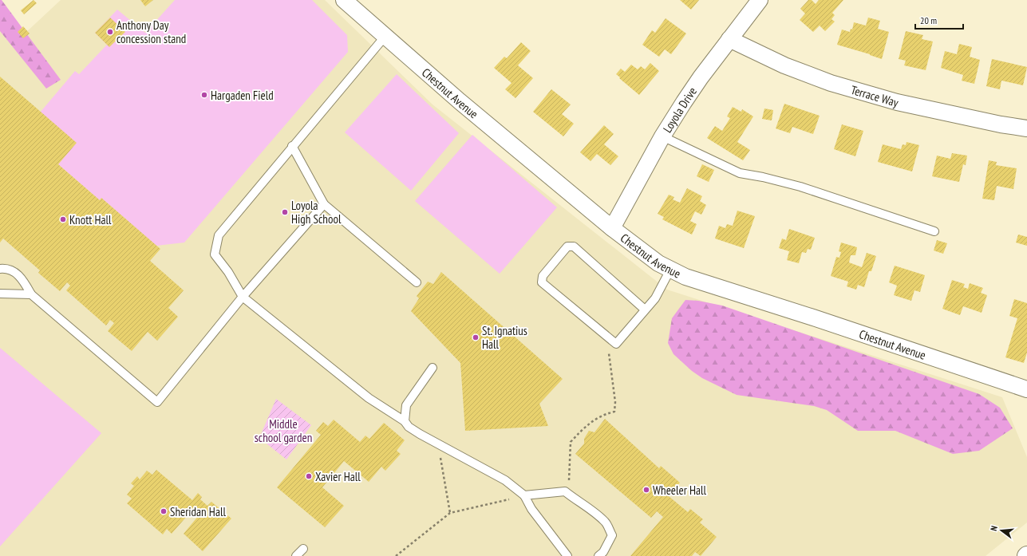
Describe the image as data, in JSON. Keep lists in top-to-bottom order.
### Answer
{
  "streets": {
    "street": ["Chestnut Avenue", "Terrace Way", "Loyola Drive"]
  },
  "crossings": [
    ["Chestnut Avenue", "Loyola Drive"],
    ["Terrace Way", "Loyola Drive"]
  ],
  "parks": ["Middle school garden"],
  "places": [
    "Anthony Day concession stand",
    "Hargaden Field",
    "Loyola High School",
    "Knott Hall",
    "St. Ignatius Hall",
    "Xavier Hall",
    "Wheeler Hall",
    "Sheridan Hall"
  ],
  "scale_bar": "20 m",
  "north": "left"
}
